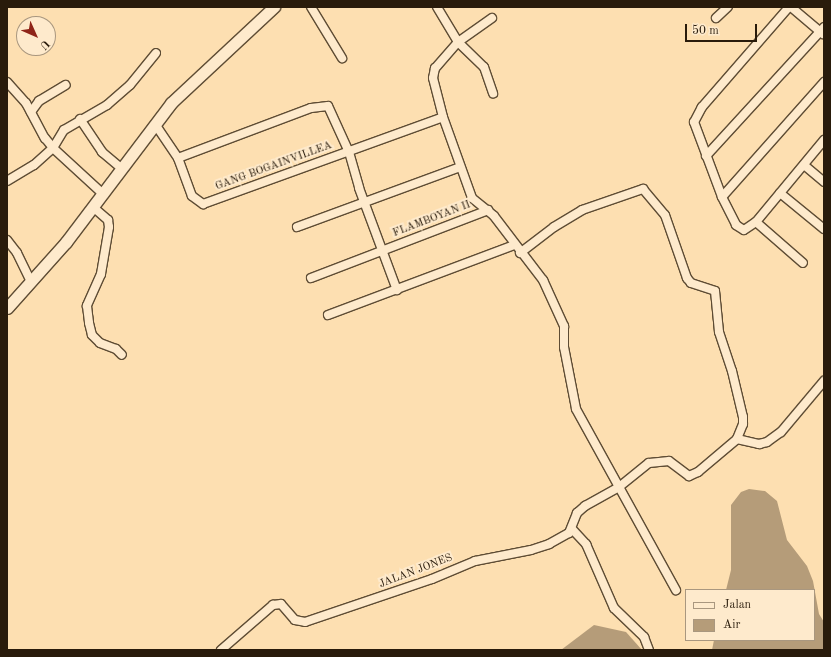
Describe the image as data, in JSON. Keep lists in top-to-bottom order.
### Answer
{
  "streets": {
    "street": ["GANG BOGAINVILLEA", "FLAMBOYAN II", "JALAN JONES"]
  },
  "legend": ["Jalan", "Air"],
  "scale_bar": "50 m",
  "north": "bottom right"
}
